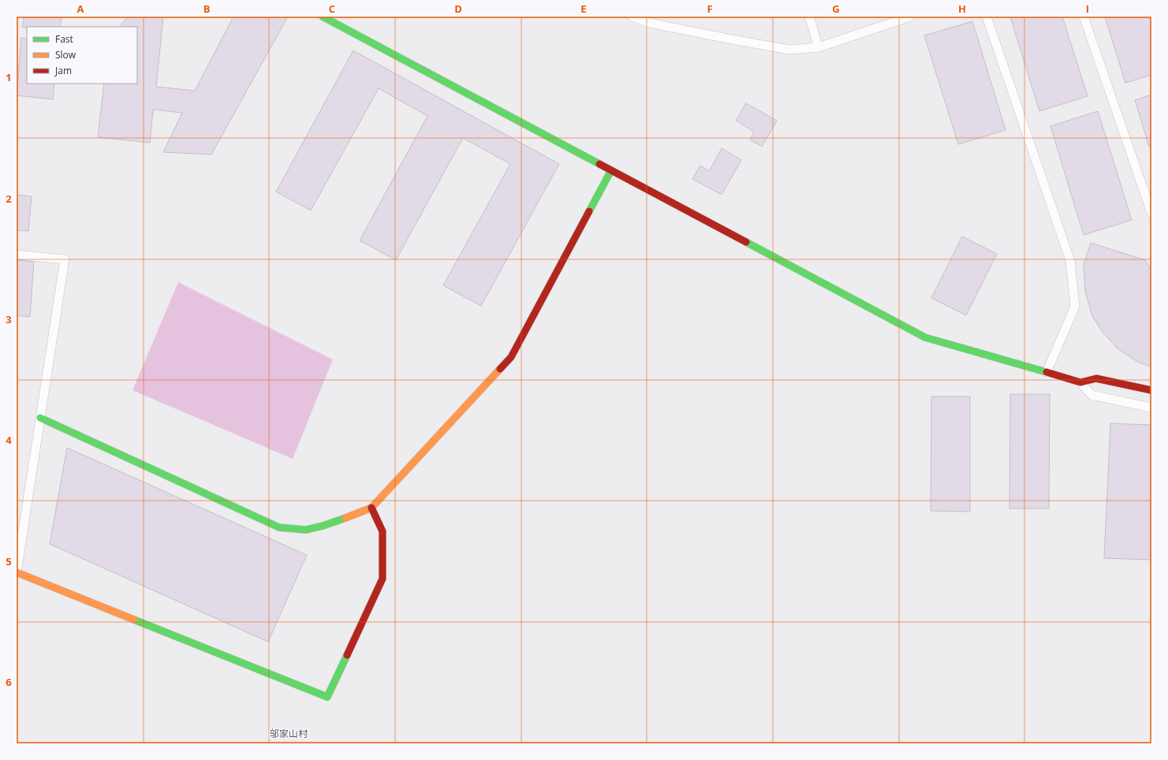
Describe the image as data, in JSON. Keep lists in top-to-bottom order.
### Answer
{
  "districts": ["邬家山村"],
  "legend": ["Fast", "Slow", "Jam"],
  "grid": {
    "columns": [
      "A",
      "B",
      "C",
      "D",
      "E",
      "F",
      "G",
      "H",
      "I"
    ],
    "rows": [
      "1",
      "2",
      "3",
      "4",
      "5",
      "6"
    ]
  }
}
